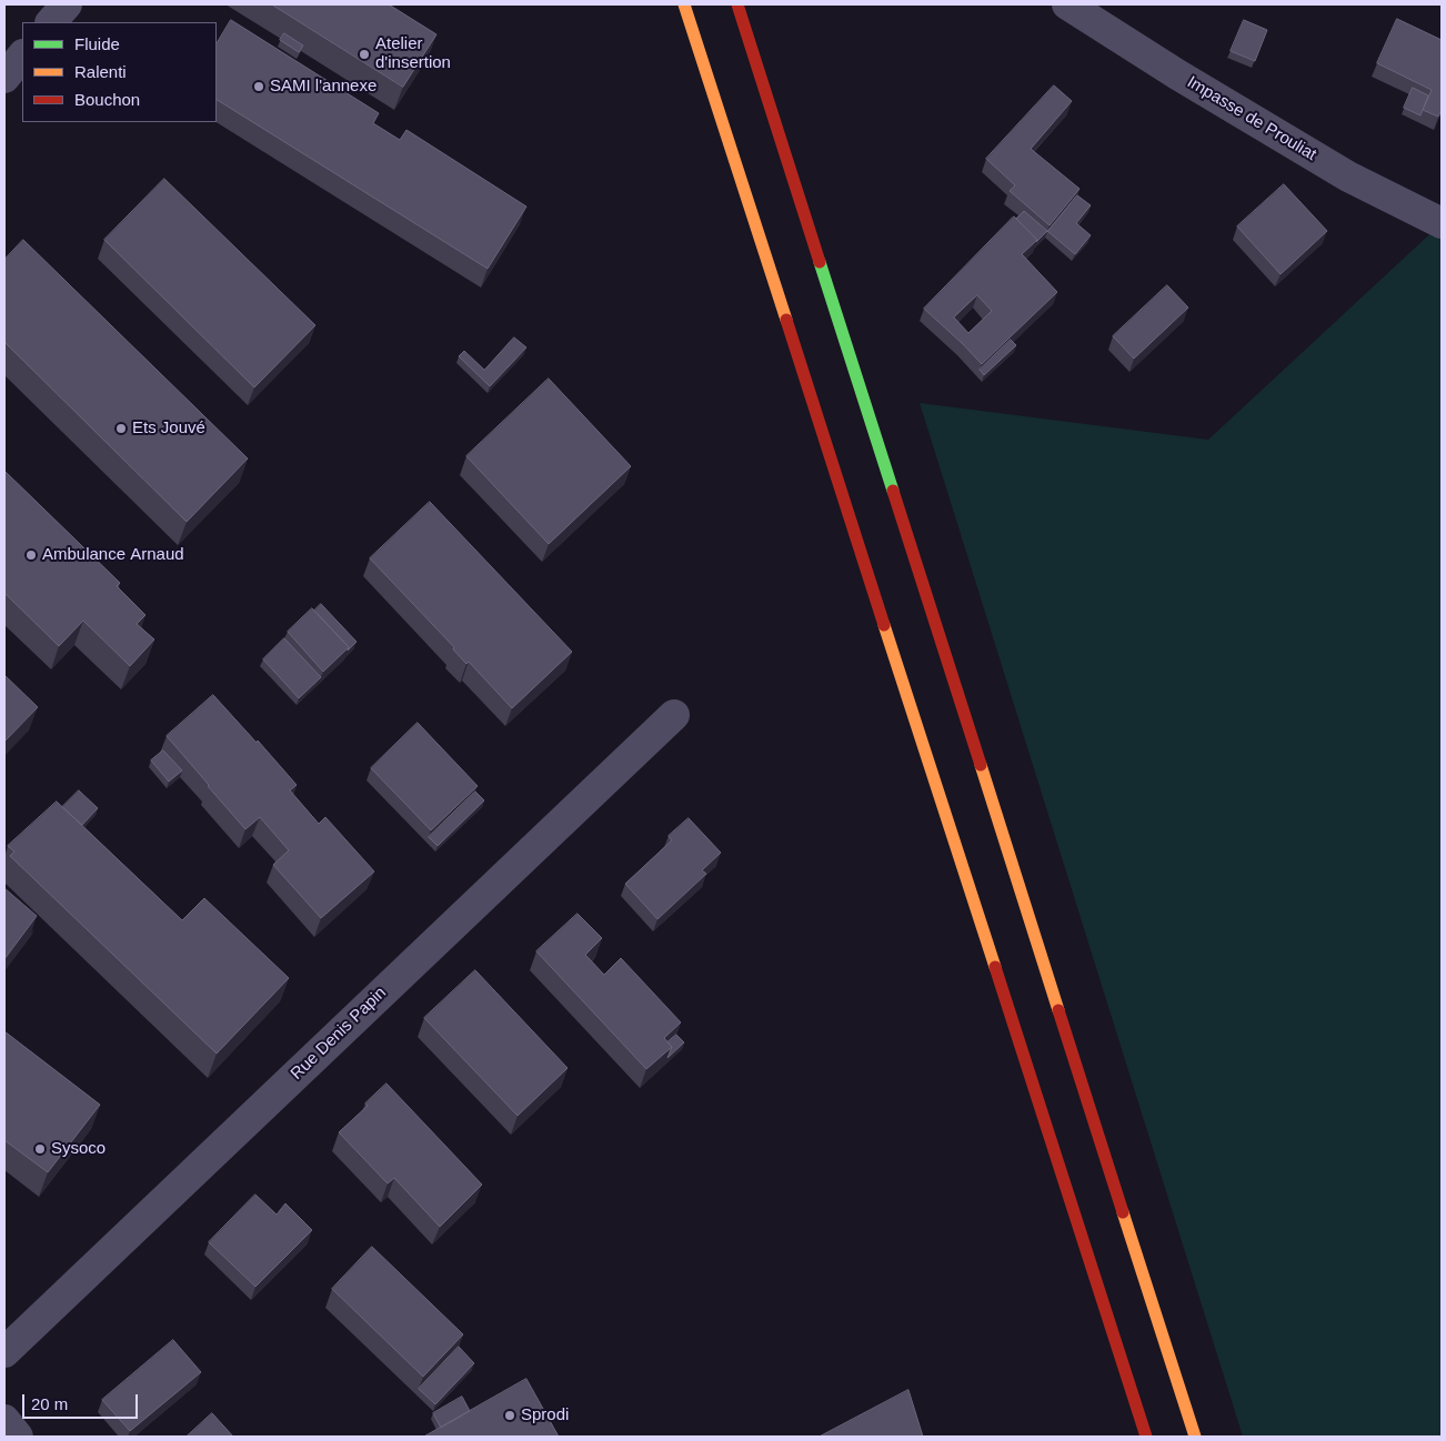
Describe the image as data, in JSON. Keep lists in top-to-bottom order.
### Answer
{
  "streets": {
    "street": ["Impasse de Prouliat", "Rue Denis Papin"]
  },
  "places": [
    "Atelier d'insertion",
    "SAMI l'annexe",
    "Ets Jouvé",
    "Ambulance Arnaud",
    "Sysoco",
    "Sprodi"
  ],
  "legend": ["Fluide", "Ralenti", "Bouchon"],
  "scale_bar": "20 m"
}
